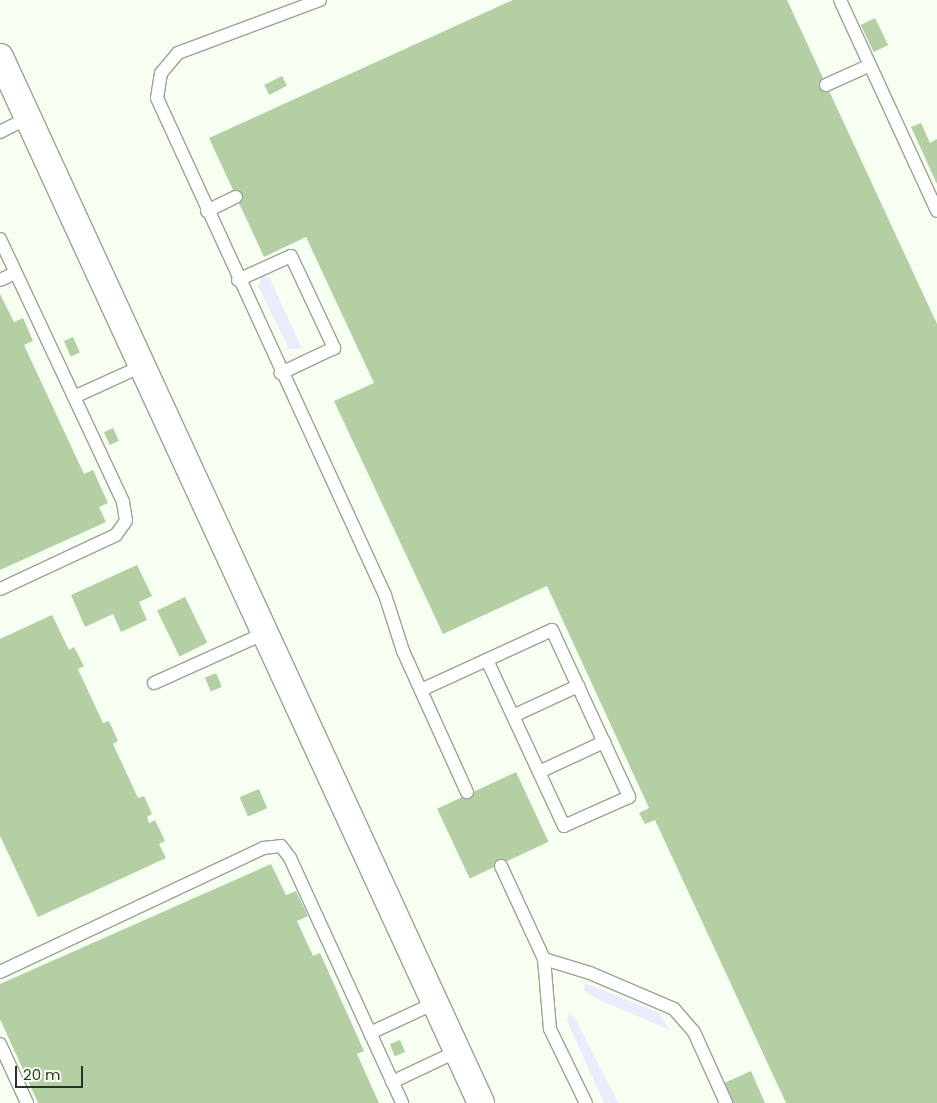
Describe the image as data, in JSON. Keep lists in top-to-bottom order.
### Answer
{
  "scale_bar": "20 m"
}
